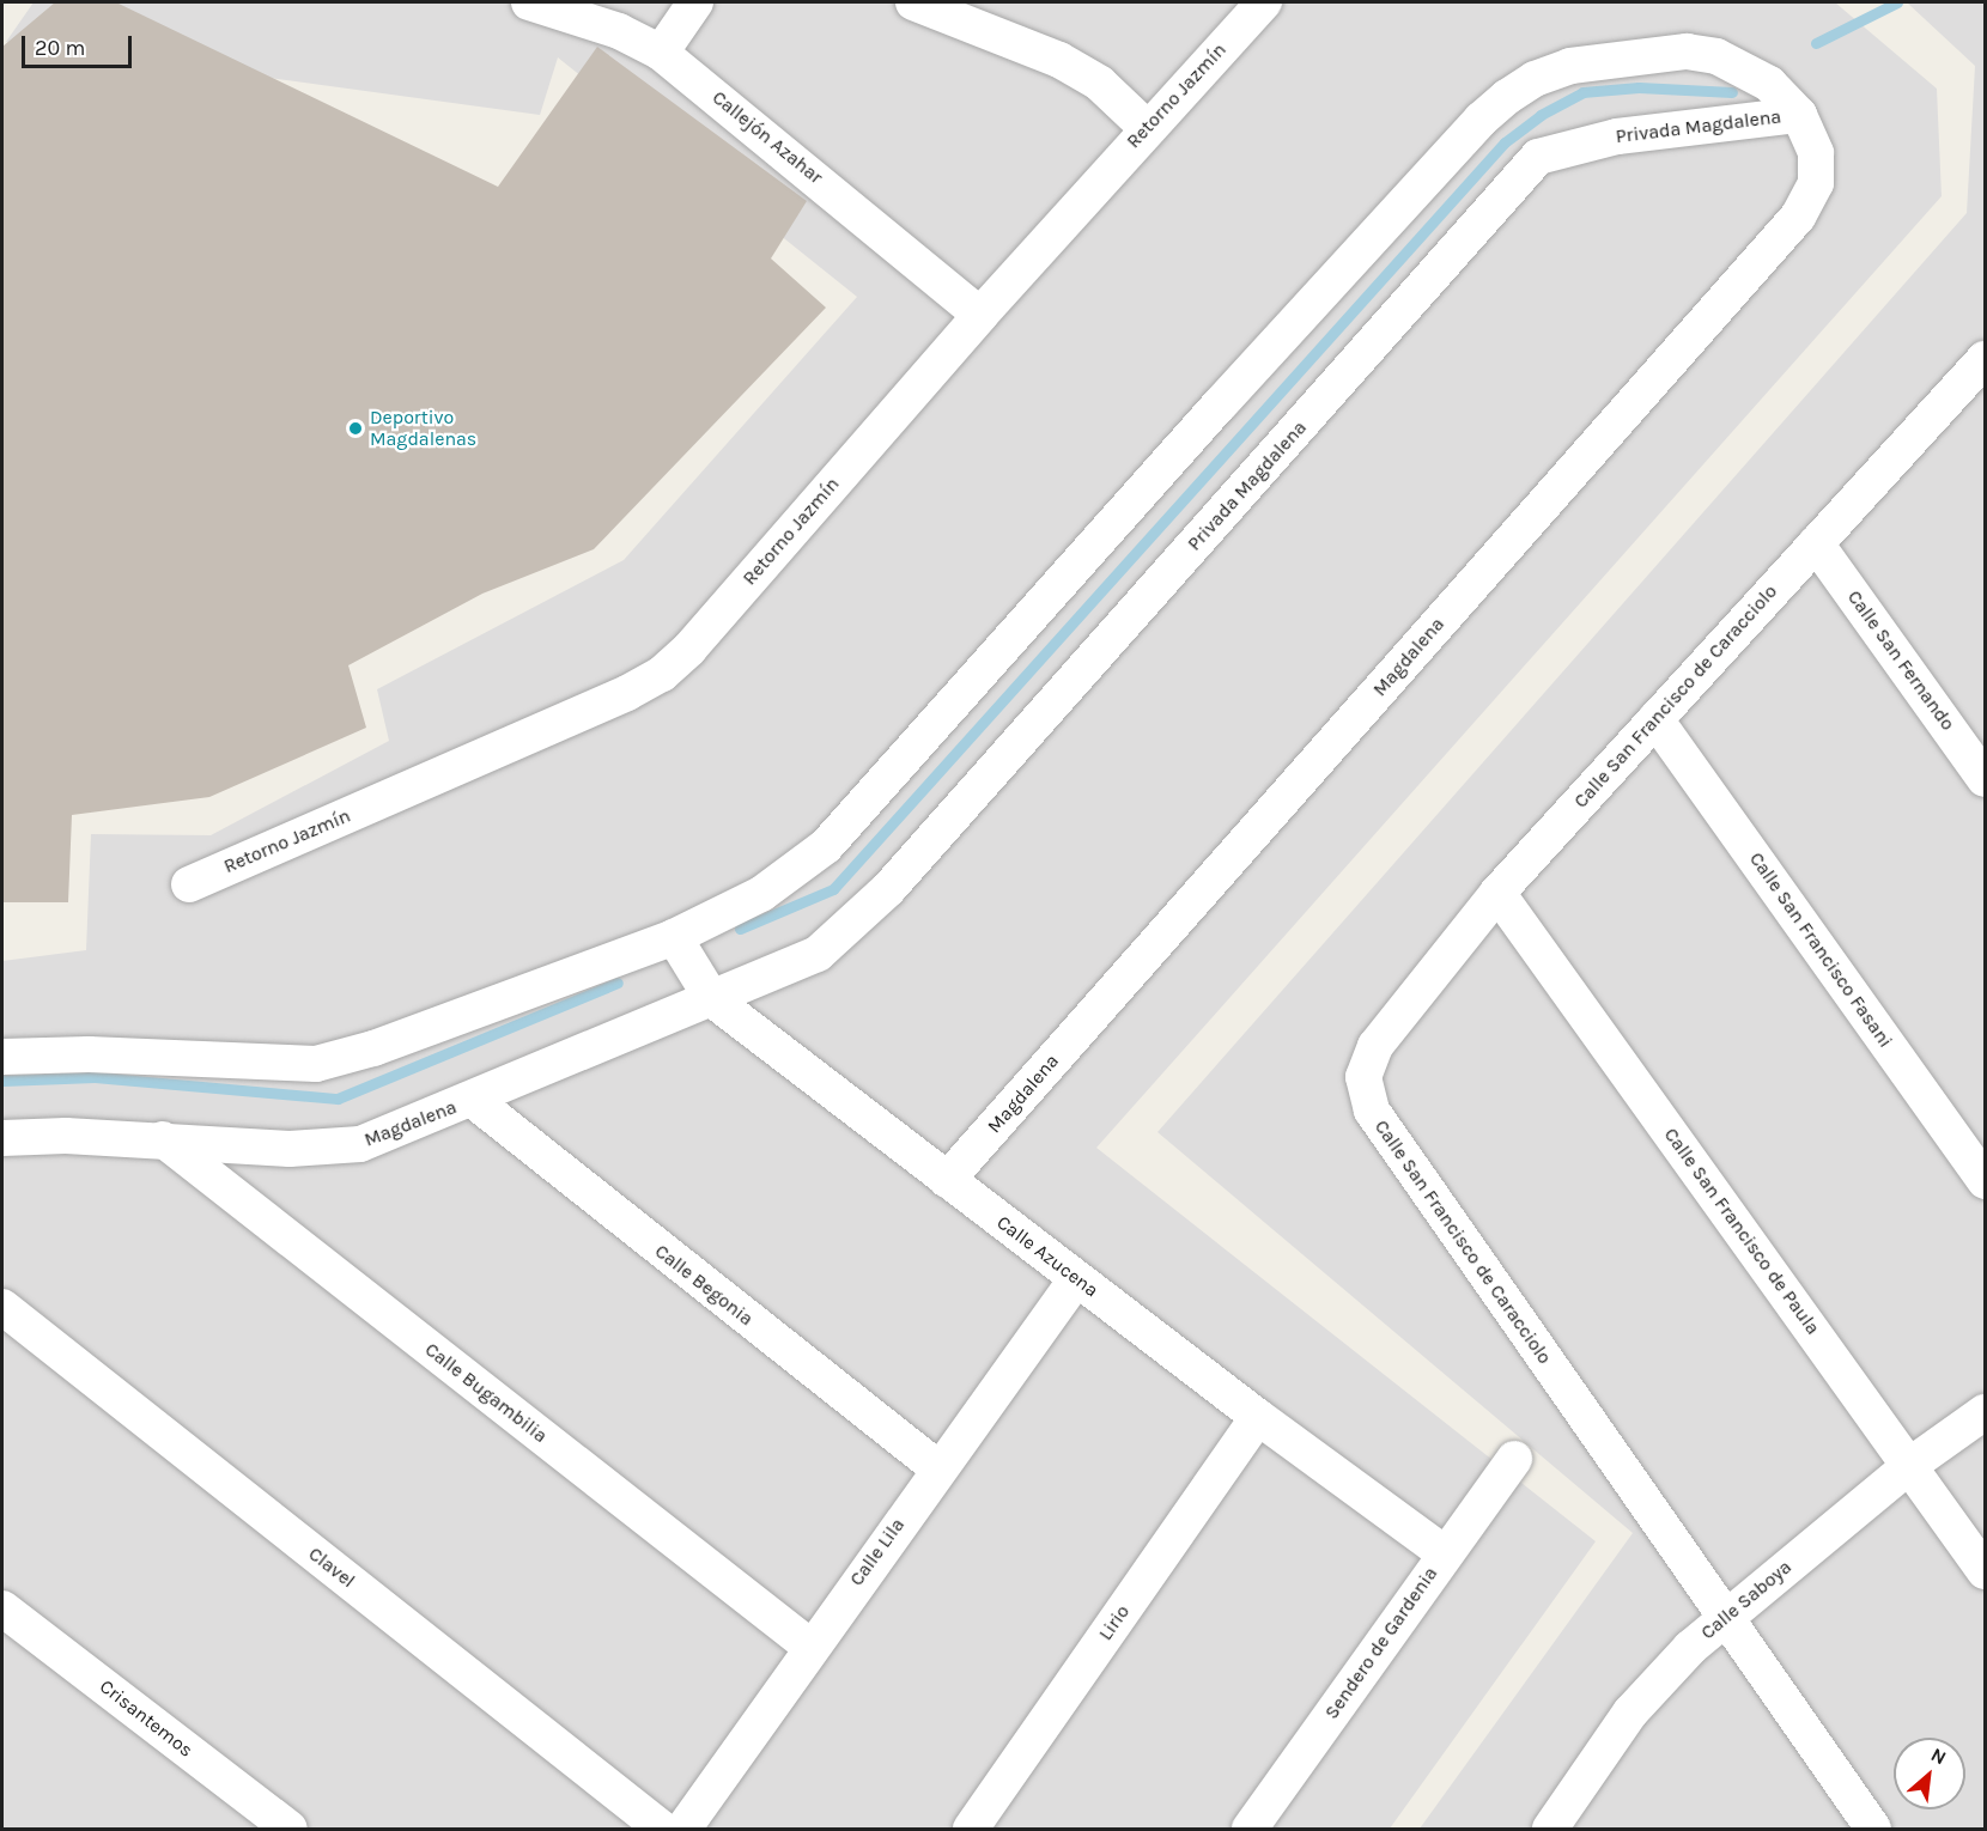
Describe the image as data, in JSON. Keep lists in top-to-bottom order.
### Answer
{
  "streets": {
    "street": [
      "Retorno Jazmín",
      "Privada Magdalena",
      "Callejón Azahar",
      "Magdalena",
      "Calle San Fernando",
      "Calle San Francisco de Caracciolo",
      "Calle San Francisco Fasani",
      "Calle San Francisco de Paula",
      "Calle Azucena",
      "Calle Begonia",
      "Calle Bugambilia",
      "Calle Lila",
      "Clavel",
      "Calle Saboya",
      "Lirio",
      "Sendero de Gardenia",
      "Crisantemos"
    ]
  },
  "crossings": [
    ["Retorno Jazmín", "Callejón Azahar"],
    ["Privada Magdalena", "Magdalena"],
    ["Privada Magdalena", "Calle Azucena"],
    ["Magdalena", "Calle Azucena"],
    ["Magdalena", "Calle Begonia"],
    ["Magdalena", "Calle Bugambilia"],
    ["Calle San Fernando", "Calle San Francisco de Caracciolo"],
    ["Calle San Francisco de Caracciolo", "Calle San Francisco Fasani"],
    ["Calle San Francisco de Caracciolo", "Calle San Francisco de Paula"],
    ["Calle San Francisco de Caracciolo", "Calle Saboya"],
    ["Calle San Francisco de Paula", "Calle Saboya"],
    ["Calle Azucena", "Calle Lila"],
    ["Calle Azucena", "Lirio"],
    ["Calle Azucena", "Sendero de Gardenia"],
    ["Calle Begonia", "Calle Lila"],
    ["Calle Bugambilia", "Calle Lila"]
  ],
  "places": ["Deportivo Magdalenas"],
  "scale_bar": "20 m",
  "north": "top right"
}
